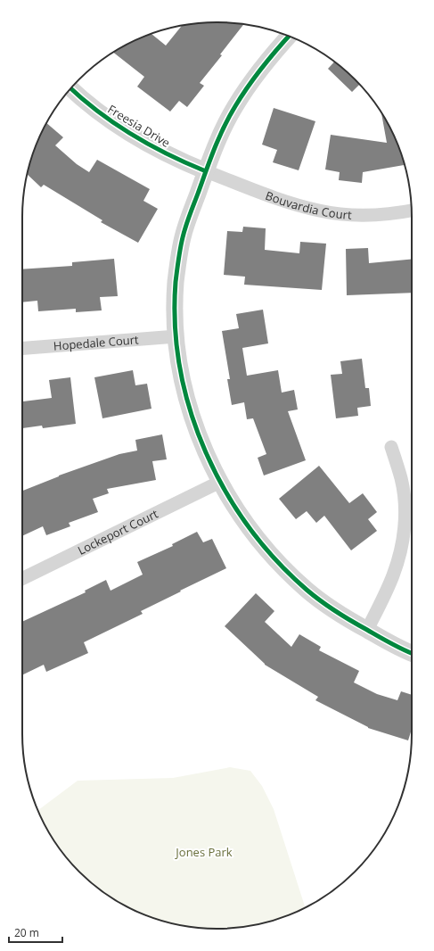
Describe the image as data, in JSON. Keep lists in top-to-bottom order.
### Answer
{
  "streets": {
    "street": [
      "Freesia Drive",
      "Bouvardia Court",
      "Hopedale Court",
      "Lockeport Court"
    ]
  },
  "crossings": [
    ["Freesia Drive", "Bouvardia Court"]
  ],
  "parks": ["Jones Park"],
  "scale_bar": "20 m"
}
